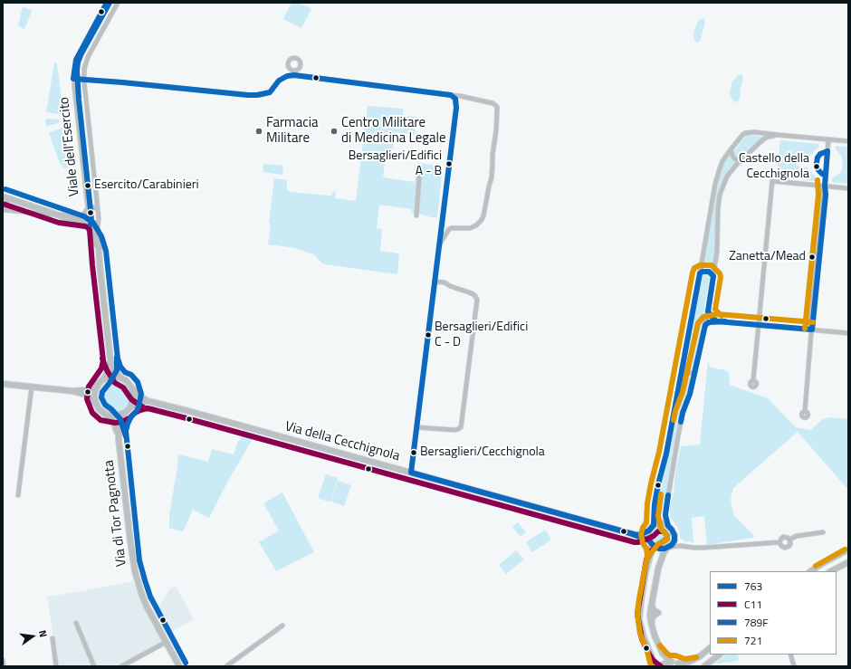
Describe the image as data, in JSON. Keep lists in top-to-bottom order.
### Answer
{
  "streets": {
    "street": ["Viale dell'Esercito", "Via della Cecchignola", "Via di Tor Pagnotta"]
  },
  "crossings": [
    ["Via della Cecchignola", "Via di Tor Pagnotta"]
  ],
  "places": [
    "Farmacia Militare",
    "Centro Militare di Medicina Legale",
    "Bersaglieri/Edifici A - B",
    "Castello della Cecchignola",
    "Esercito/Carabinieri",
    "Zanetta/Mead",
    "Bersaglieri/Edifici C - D",
    "Bersaglieri/Cecchignola"
  ],
  "lines": [
    "transit line 763",
    "transit line 789F",
    "transit line 721",
    "transit line C11"
  ],
  "legend": [
    "763",
    "C11",
    "789F",
    "721"
  ],
  "north": "right"
}
